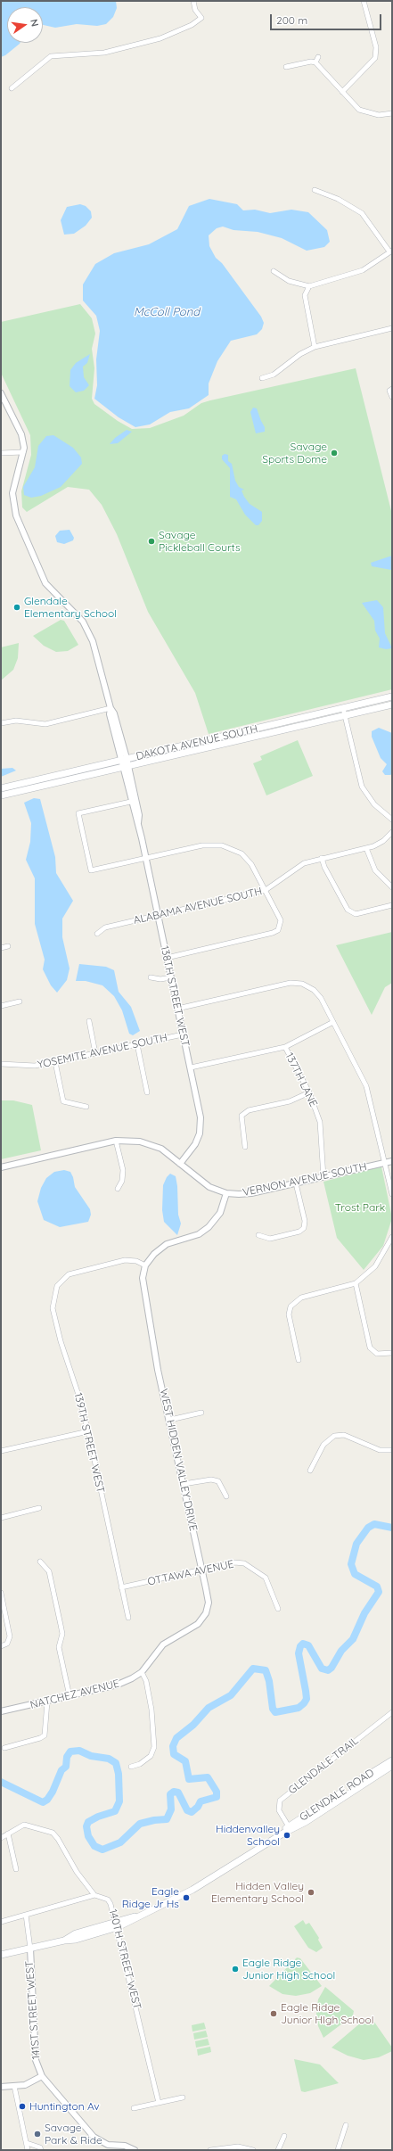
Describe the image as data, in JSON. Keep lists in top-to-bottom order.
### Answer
{
  "streets": {
    "main road": ["DAKOTA AVENUE SOUTH", "GLENDALE ROAD"],
    "street": [
      "ALABAMA AVENUE SOUTH",
      "138TH STREET WEST",
      "YOSEMITE AVENUE SOUTH",
      "137TH LANE",
      "VERNON AVENUE SOUTH",
      "139TH STREET WEST",
      "WEST HIDDEN VALLEY DRIVE",
      "OTTAWA AVENUE",
      "NATCHEZ AVENUE",
      "GLENDALE TRAIL",
      "140TH STREET WEST",
      "141ST STREET WEST"
    ]
  },
  "crossings": [
    ["DAKOTA AVENUE SOUTH", "138TH STREET WEST"],
    ["ALABAMA AVENUE SOUTH", "138TH STREET WEST"],
    ["138TH STREET WEST", "YOSEMITE AVENUE SOUTH"],
    ["138TH STREET WEST", "VERNON AVENUE SOUTH"],
    ["137TH LANE", "VERNON AVENUE SOUTH"],
    ["139TH STREET WEST", "WEST HIDDEN VALLEY DRIVE"],
    ["139TH STREET WEST", "OTTAWA AVENUE"],
    ["WEST HIDDEN VALLEY DRIVE", "OTTAWA AVENUE"],
    ["WEST HIDDEN VALLEY DRIVE", "NATCHEZ AVENUE"],
    ["GLENDALE TRAIL", "GLENDALE ROAD"],
    ["GLENDALE ROAD", "140TH STREET WEST"],
    ["GLENDALE ROAD", "141ST STREET WEST"]
  ],
  "water": ["McColl Pond"],
  "parks": ["Trost Park"],
  "places": [
    "Savage Sports Dome",
    "Savage Pickleball Courts",
    "Glendale Elementary School",
    "Hiddenvalley School",
    "Hidden Valley Elementary School",
    "Eagle Ridge Jr Hs",
    "Eagle Ridge Junior High School",
    "Eagle Ridge Junior HIgh School",
    "Huntington Av",
    "Savage Park & Ride"
  ],
  "scale_bar": "200 m",
  "north": "right"
}
